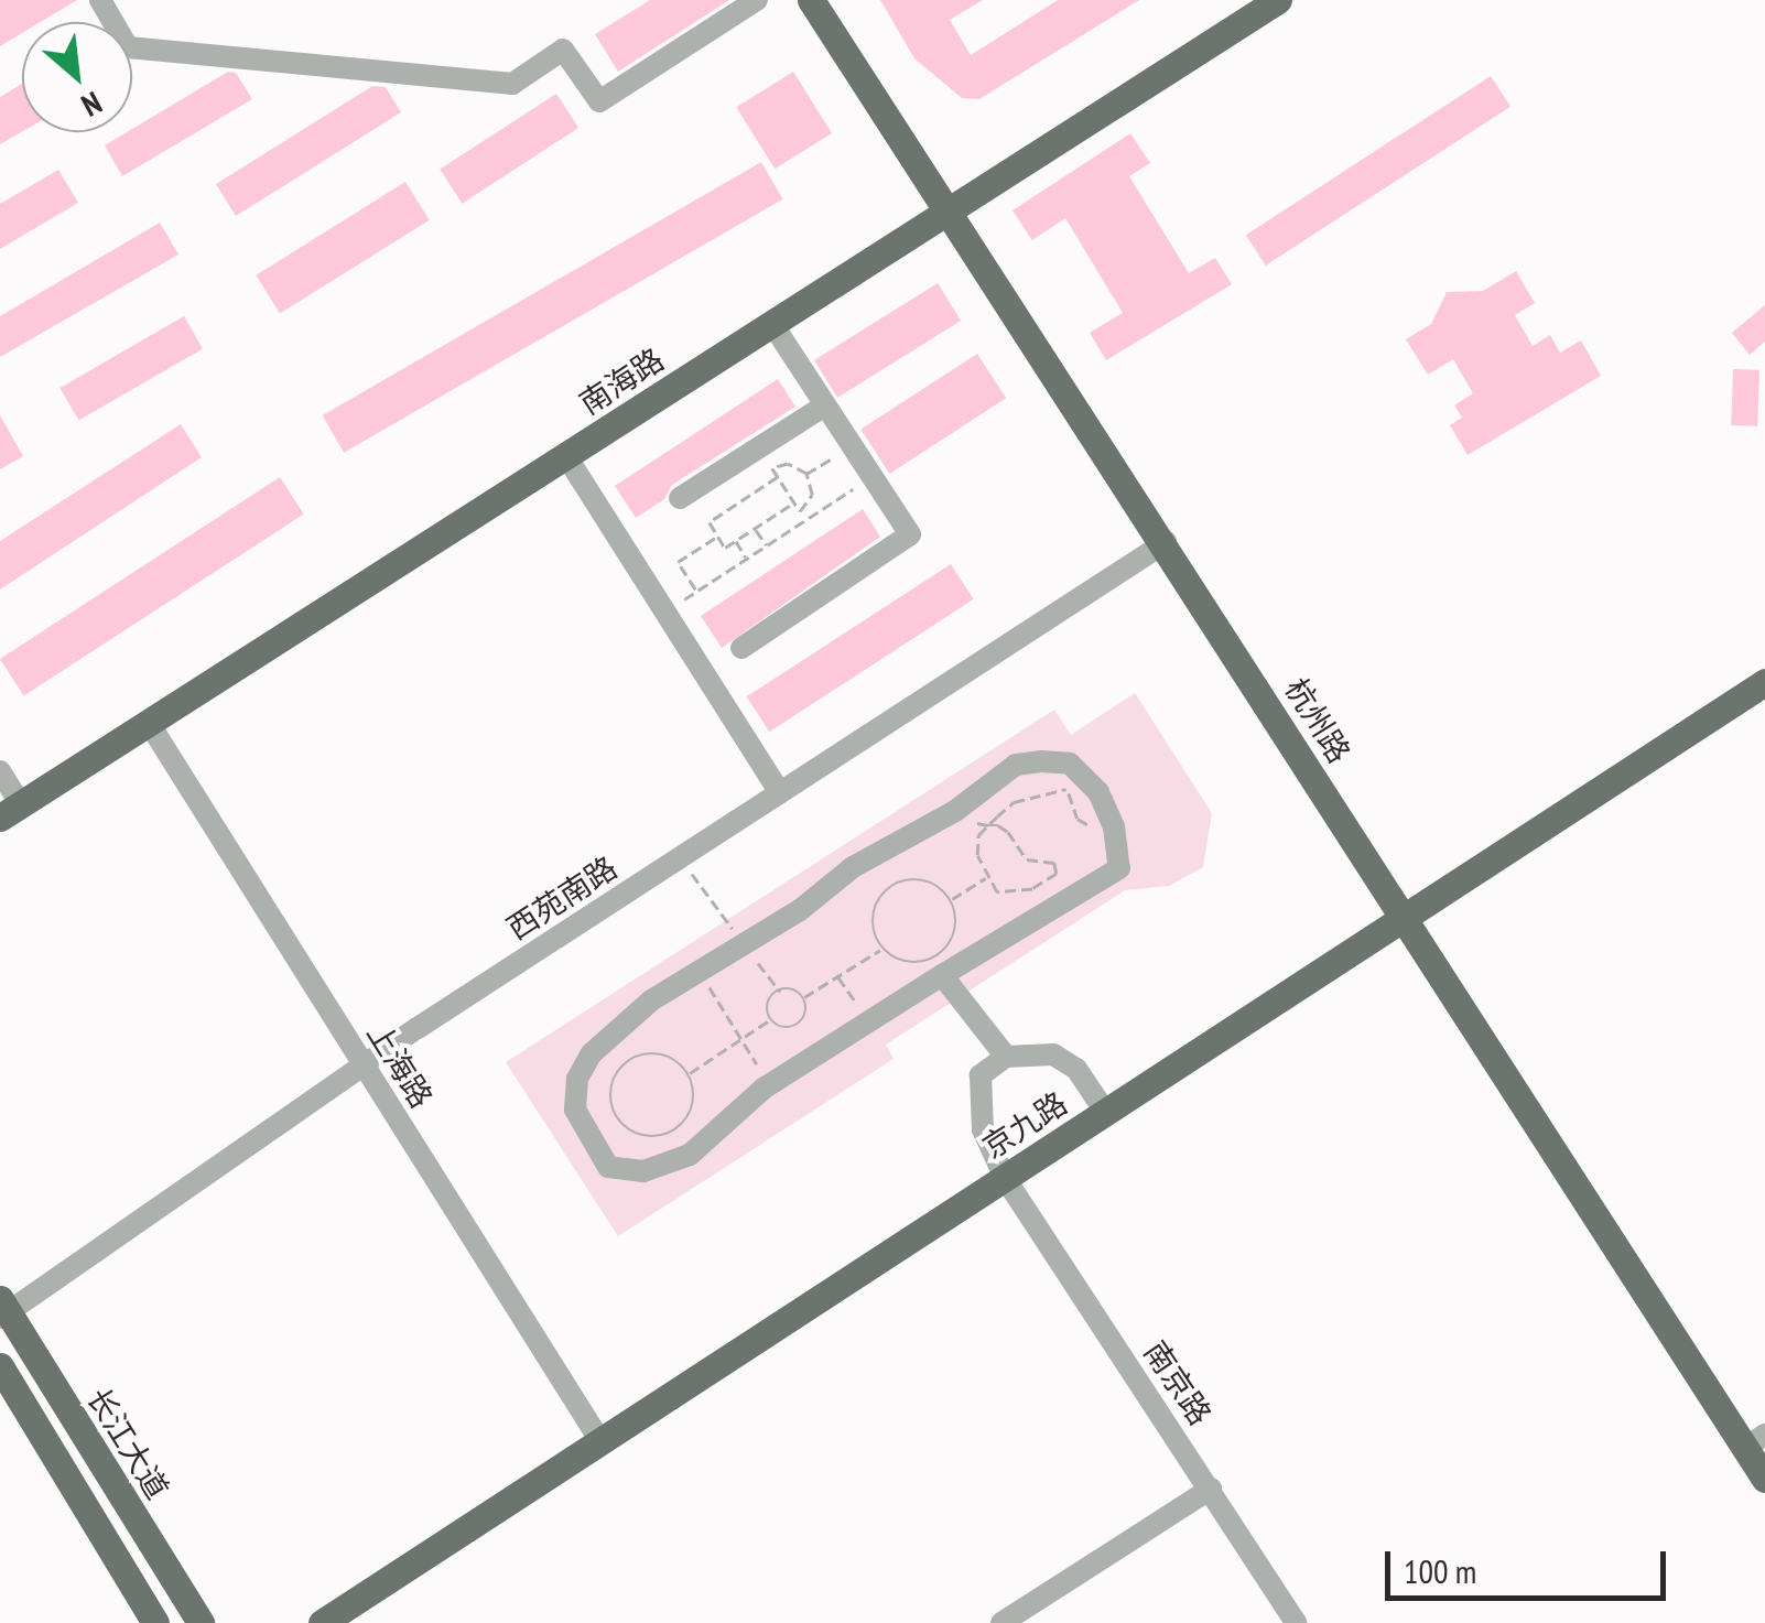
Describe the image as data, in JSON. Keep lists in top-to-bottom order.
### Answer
{
  "streets": {
    "main road": [
      "南海路",
      "杭州路",
      "京九路",
      "长江大道"
    ],
    "street": ["西苑南路", "上海路", "南京路"]
  },
  "crossings": [
    ["南海路", "杭州路"],
    ["南海路", "上海路"],
    ["杭州路", "西苑南路"],
    ["杭州路", "京九路"],
    ["西苑南路", "上海路"],
    ["西苑南路", "长江大道"],
    ["上海路", "京九路"],
    ["京九路", "南京路"]
  ],
  "scale_bar": "100 m",
  "north": "bottom right"
}
